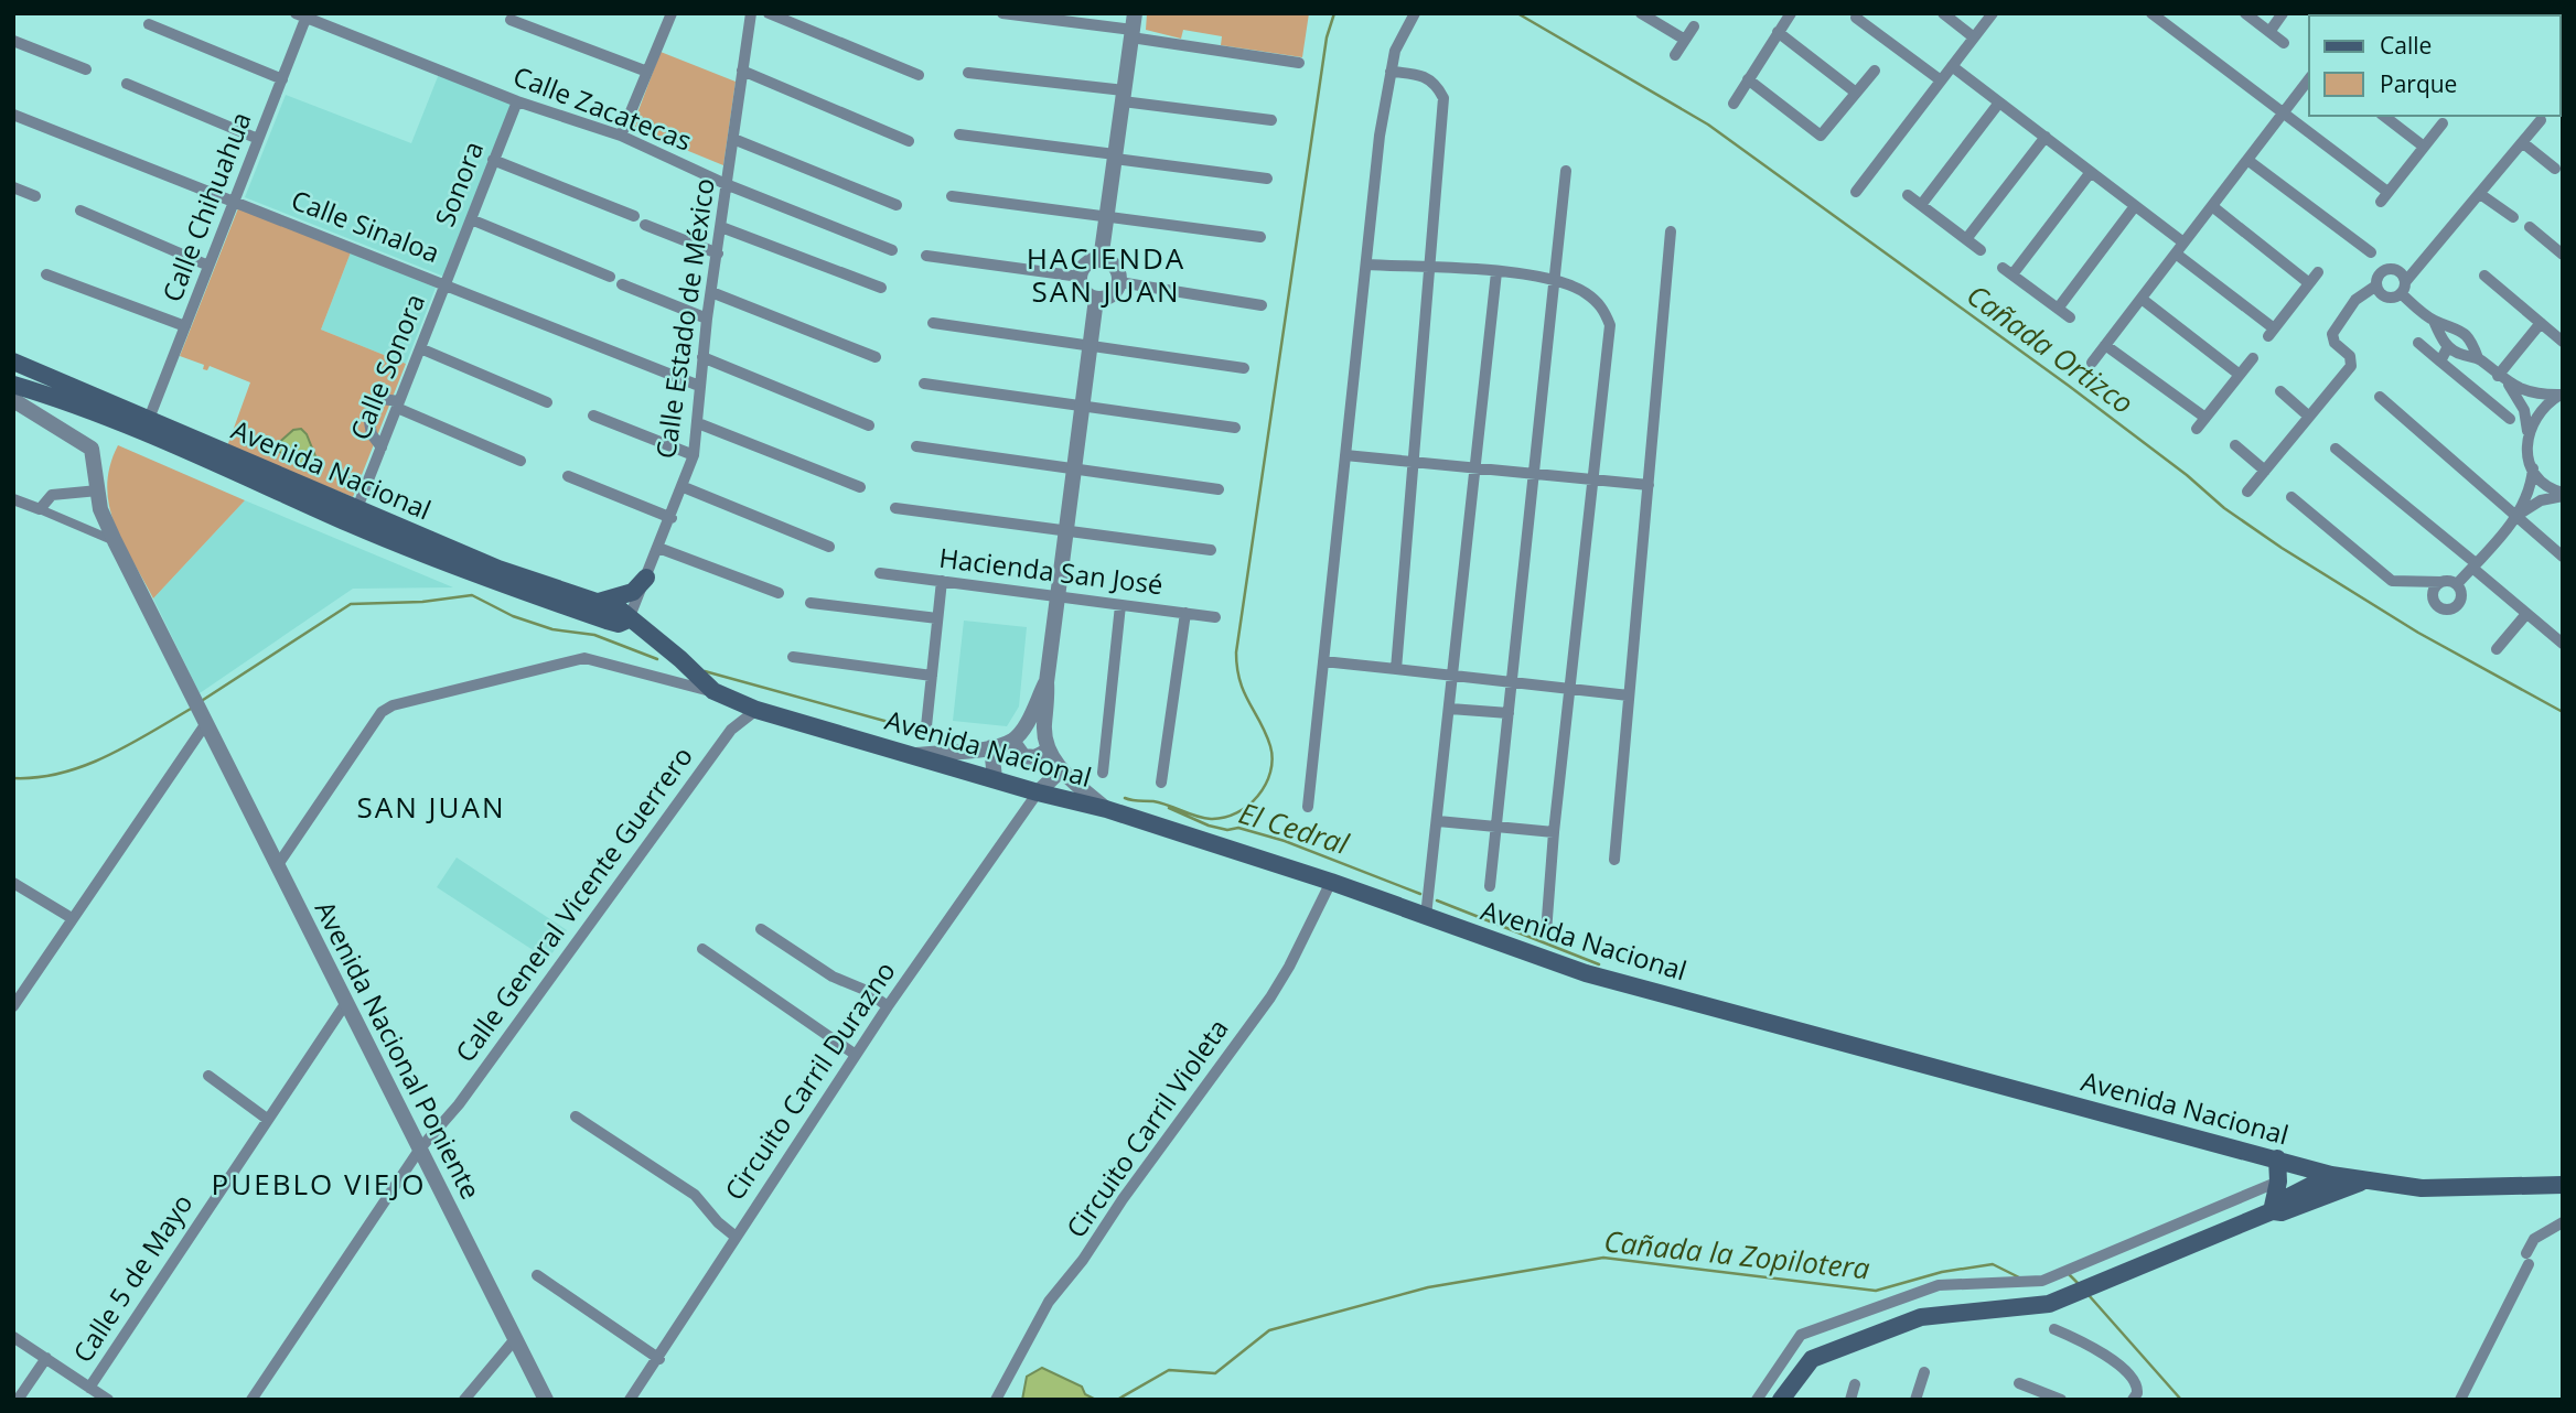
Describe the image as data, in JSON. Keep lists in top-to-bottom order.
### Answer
{
  "streets": {
    "main road": ["Avenida Nacional"],
    "street": [
      "Calle Zacatecas",
      "Sonora",
      "Calle Chihuahua",
      "Calle Sinaloa",
      "Calle Estado de México",
      "Calle Sonora",
      "Hacienda San José",
      "Calle General Vicente Guerrero",
      "Avenida Nacional Poniente",
      "Circuito Carril Durazno",
      "Circuito Carril Violeta",
      "Calle 5 de Mayo"
    ]
  },
  "crossings": [
    ["Calle Zacatecas", "Sonora"],
    ["Calle Zacatecas", "Calle Chihuahua"],
    ["Calle Zacatecas", "Calle Estado de México"],
    ["Sonora", "Calle Sinaloa"],
    ["Sonora", "Calle Sonora"],
    ["Calle Chihuahua", "Calle Sinaloa"],
    ["Calle Chihuahua", "Avenida Nacional"],
    ["Calle Sinaloa", "Calle Estado de México"],
    ["Calle Sinaloa", "Calle Sonora"],
    ["Calle Estado de México", "Avenida Nacional"],
    ["Calle Sonora", "Avenida Nacional"],
    ["Avenida Nacional", "Calle General Vicente Guerrero"],
    ["Avenida Nacional", "Circuito Carril Durazno"],
    ["Avenida Nacional", "Circuito Carril Violeta"],
    ["Calle General Vicente Guerrero", "Avenida Nacional Poniente"],
    ["Avenida Nacional Poniente", "Calle 5 de Mayo"]
  ],
  "districts": ["HACIENDA SAN JUAN", "SAN JUAN", "PUEBLO VIEJO"],
  "water": ["Cañada Ortizco", "El Cedral", "Cañada la Zopilotera"],
  "legend": ["Calle", "Parque"]
}
